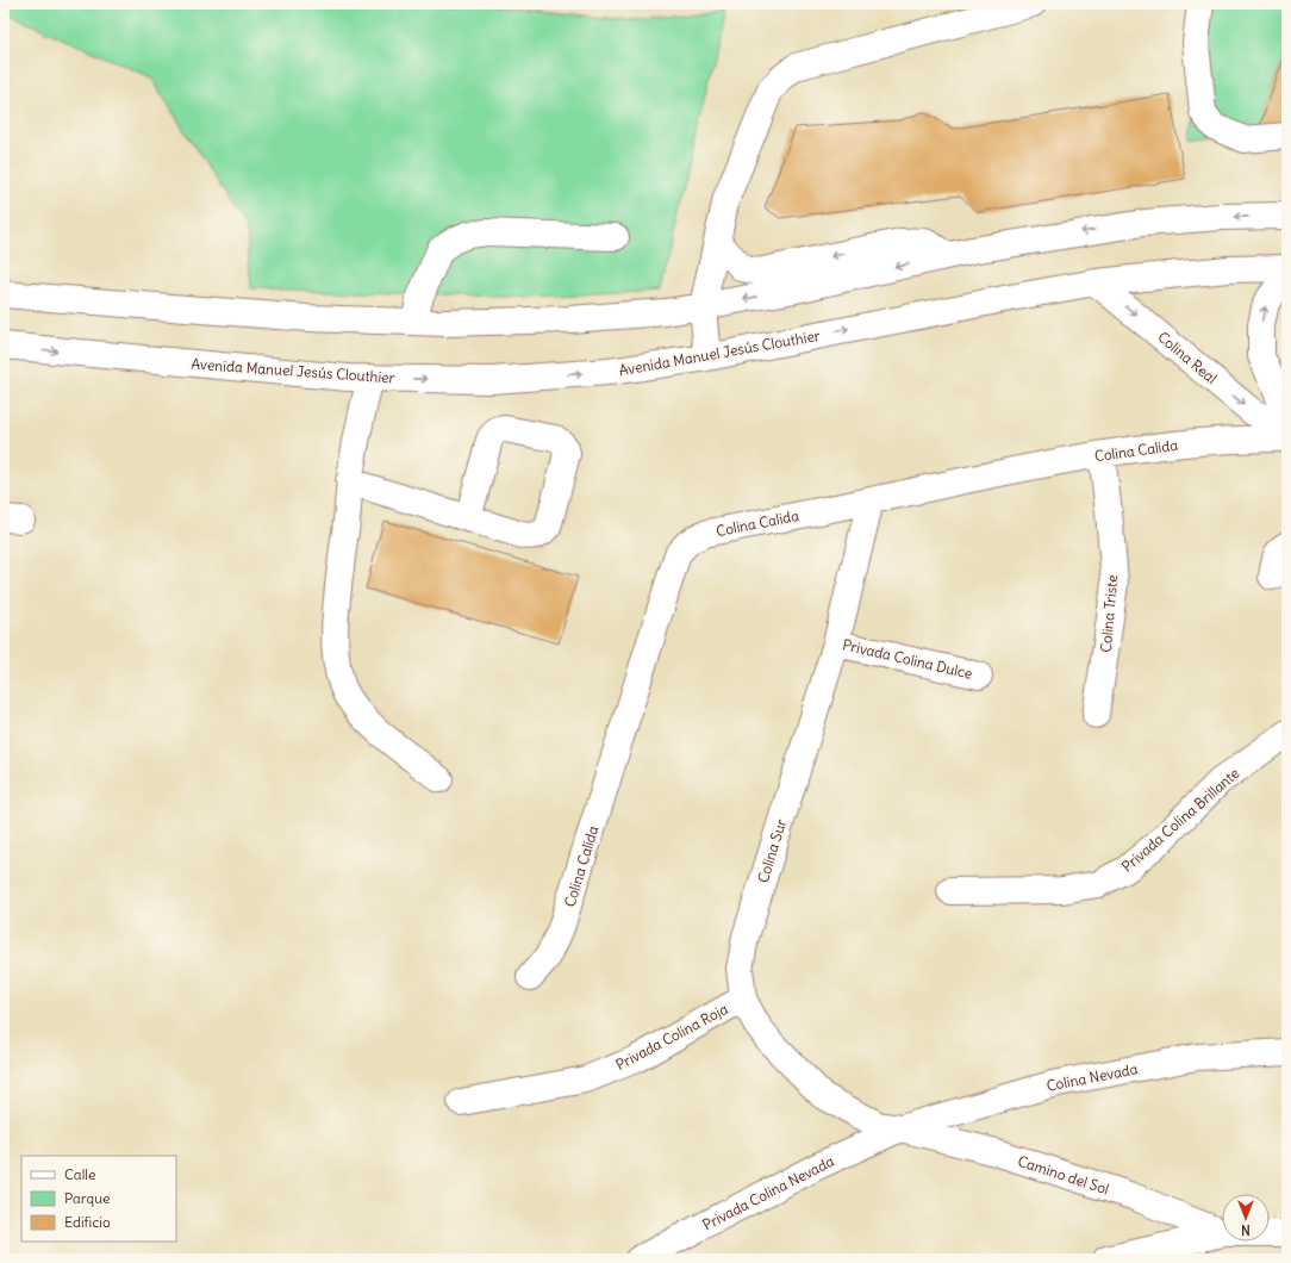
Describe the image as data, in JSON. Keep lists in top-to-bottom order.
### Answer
{
  "streets": {
    "street": [
      "Avenida Manuel Jesús Clouthier",
      "Colina Real",
      "Colina Calida",
      "Colina Triste",
      "Privada Colina Dulce",
      "Privada Colina Brillante",
      "Colina Sur",
      "Privada Colina Roja",
      "Colina Nevada",
      "Camino del Sol",
      "Privada Colina Nevada"
    ]
  },
  "crossings": [
    ["Avenida Manuel Jesús Clouthier", "Colina Real"],
    ["Colina Real", "Colina Calida"],
    ["Colina Calida", "Colina Triste"],
    ["Colina Calida", "Colina Sur"],
    ["Privada Colina Dulce", "Colina Sur"],
    ["Colina Sur", "Privada Colina Roja"],
    ["Colina Sur", "Colina Nevada"],
    ["Colina Sur", "Camino del Sol"],
    ["Colina Sur", "Privada Colina Nevada"],
    ["Colina Nevada", "Camino del Sol"],
    ["Colina Nevada", "Privada Colina Nevada"],
    ["Camino del Sol", "Privada Colina Nevada"]
  ],
  "one_way": ["Colina Real"],
  "legend": ["Calle", "Parque", "Edificio"],
  "north": "bottom"
}
